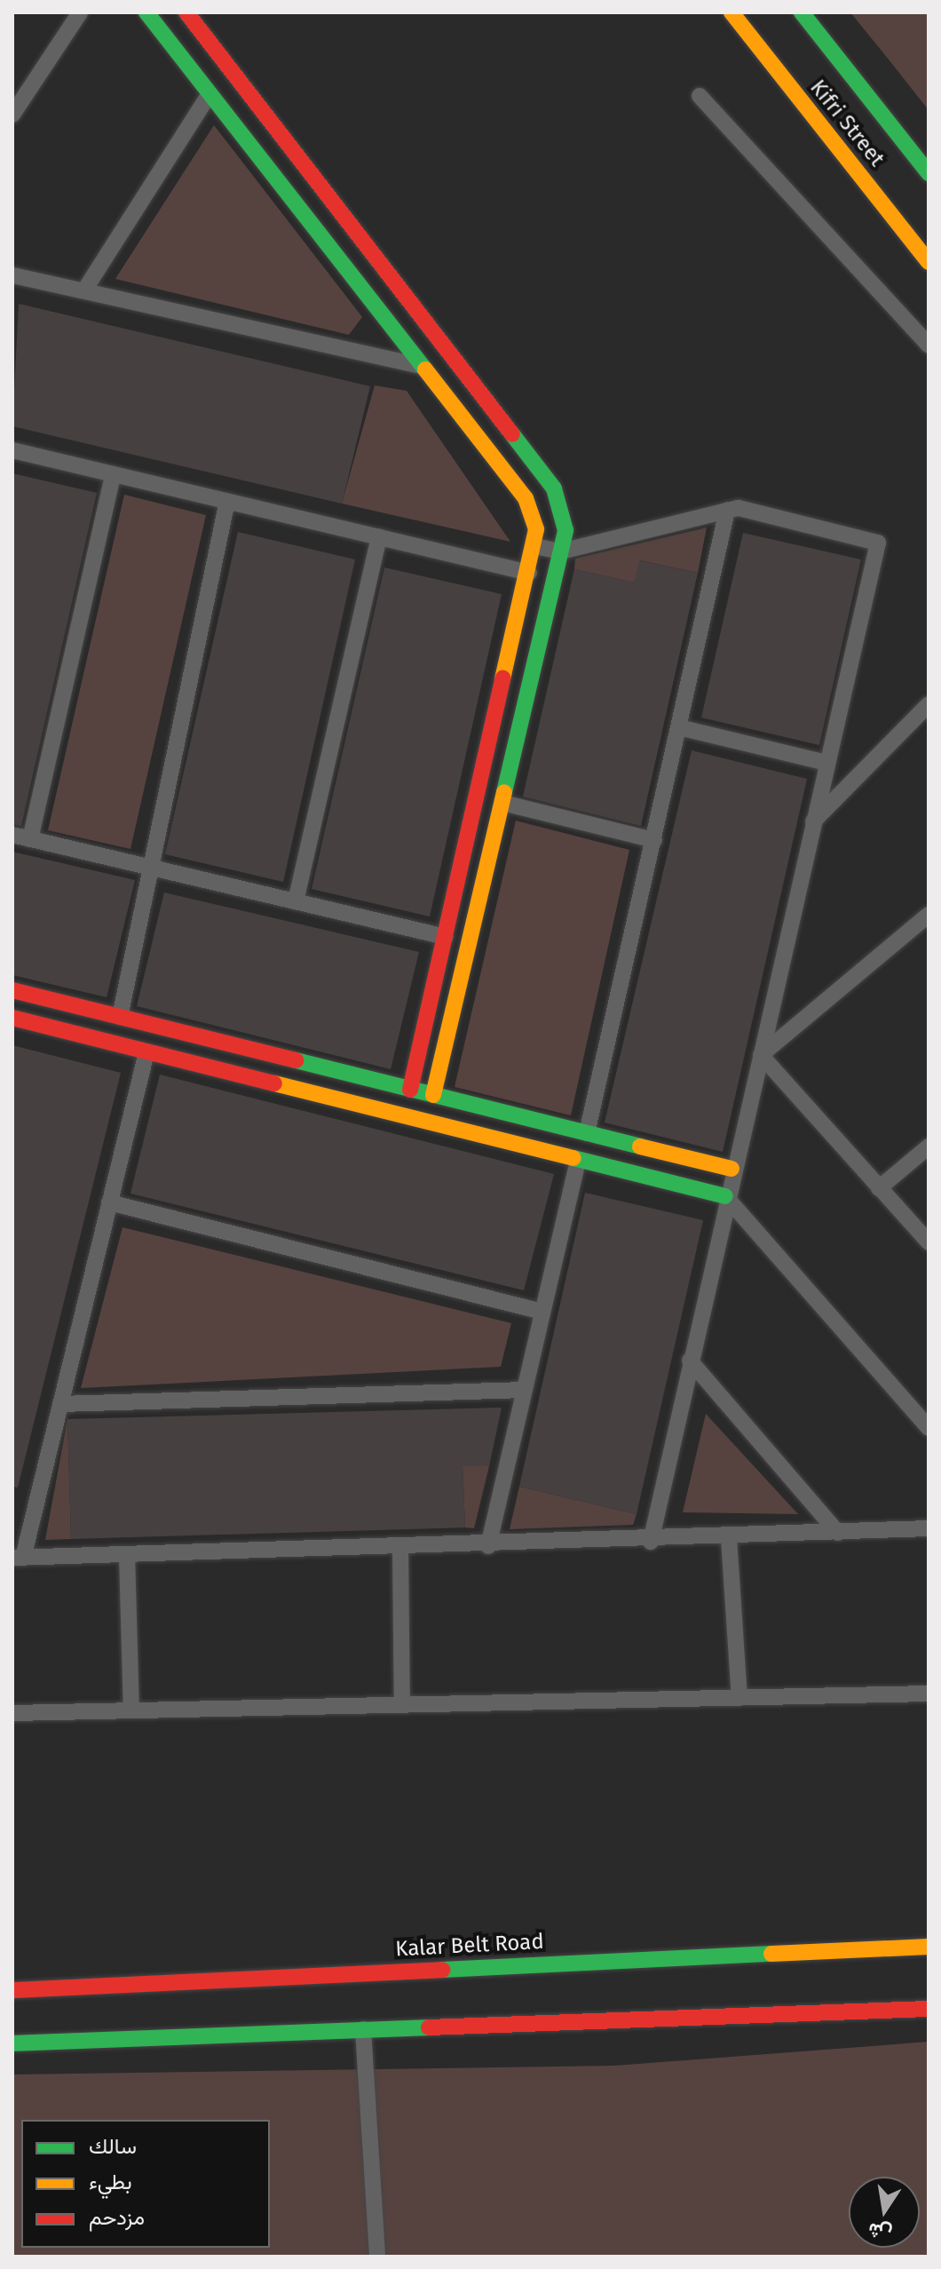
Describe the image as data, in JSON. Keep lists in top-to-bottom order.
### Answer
{
  "streets": {
    "main road": ["Kifri Street", "Kalar Belt Road"]
  },
  "legend": ["سالك", "بطيء", "مزدحم"],
  "north": "bottom"
}
